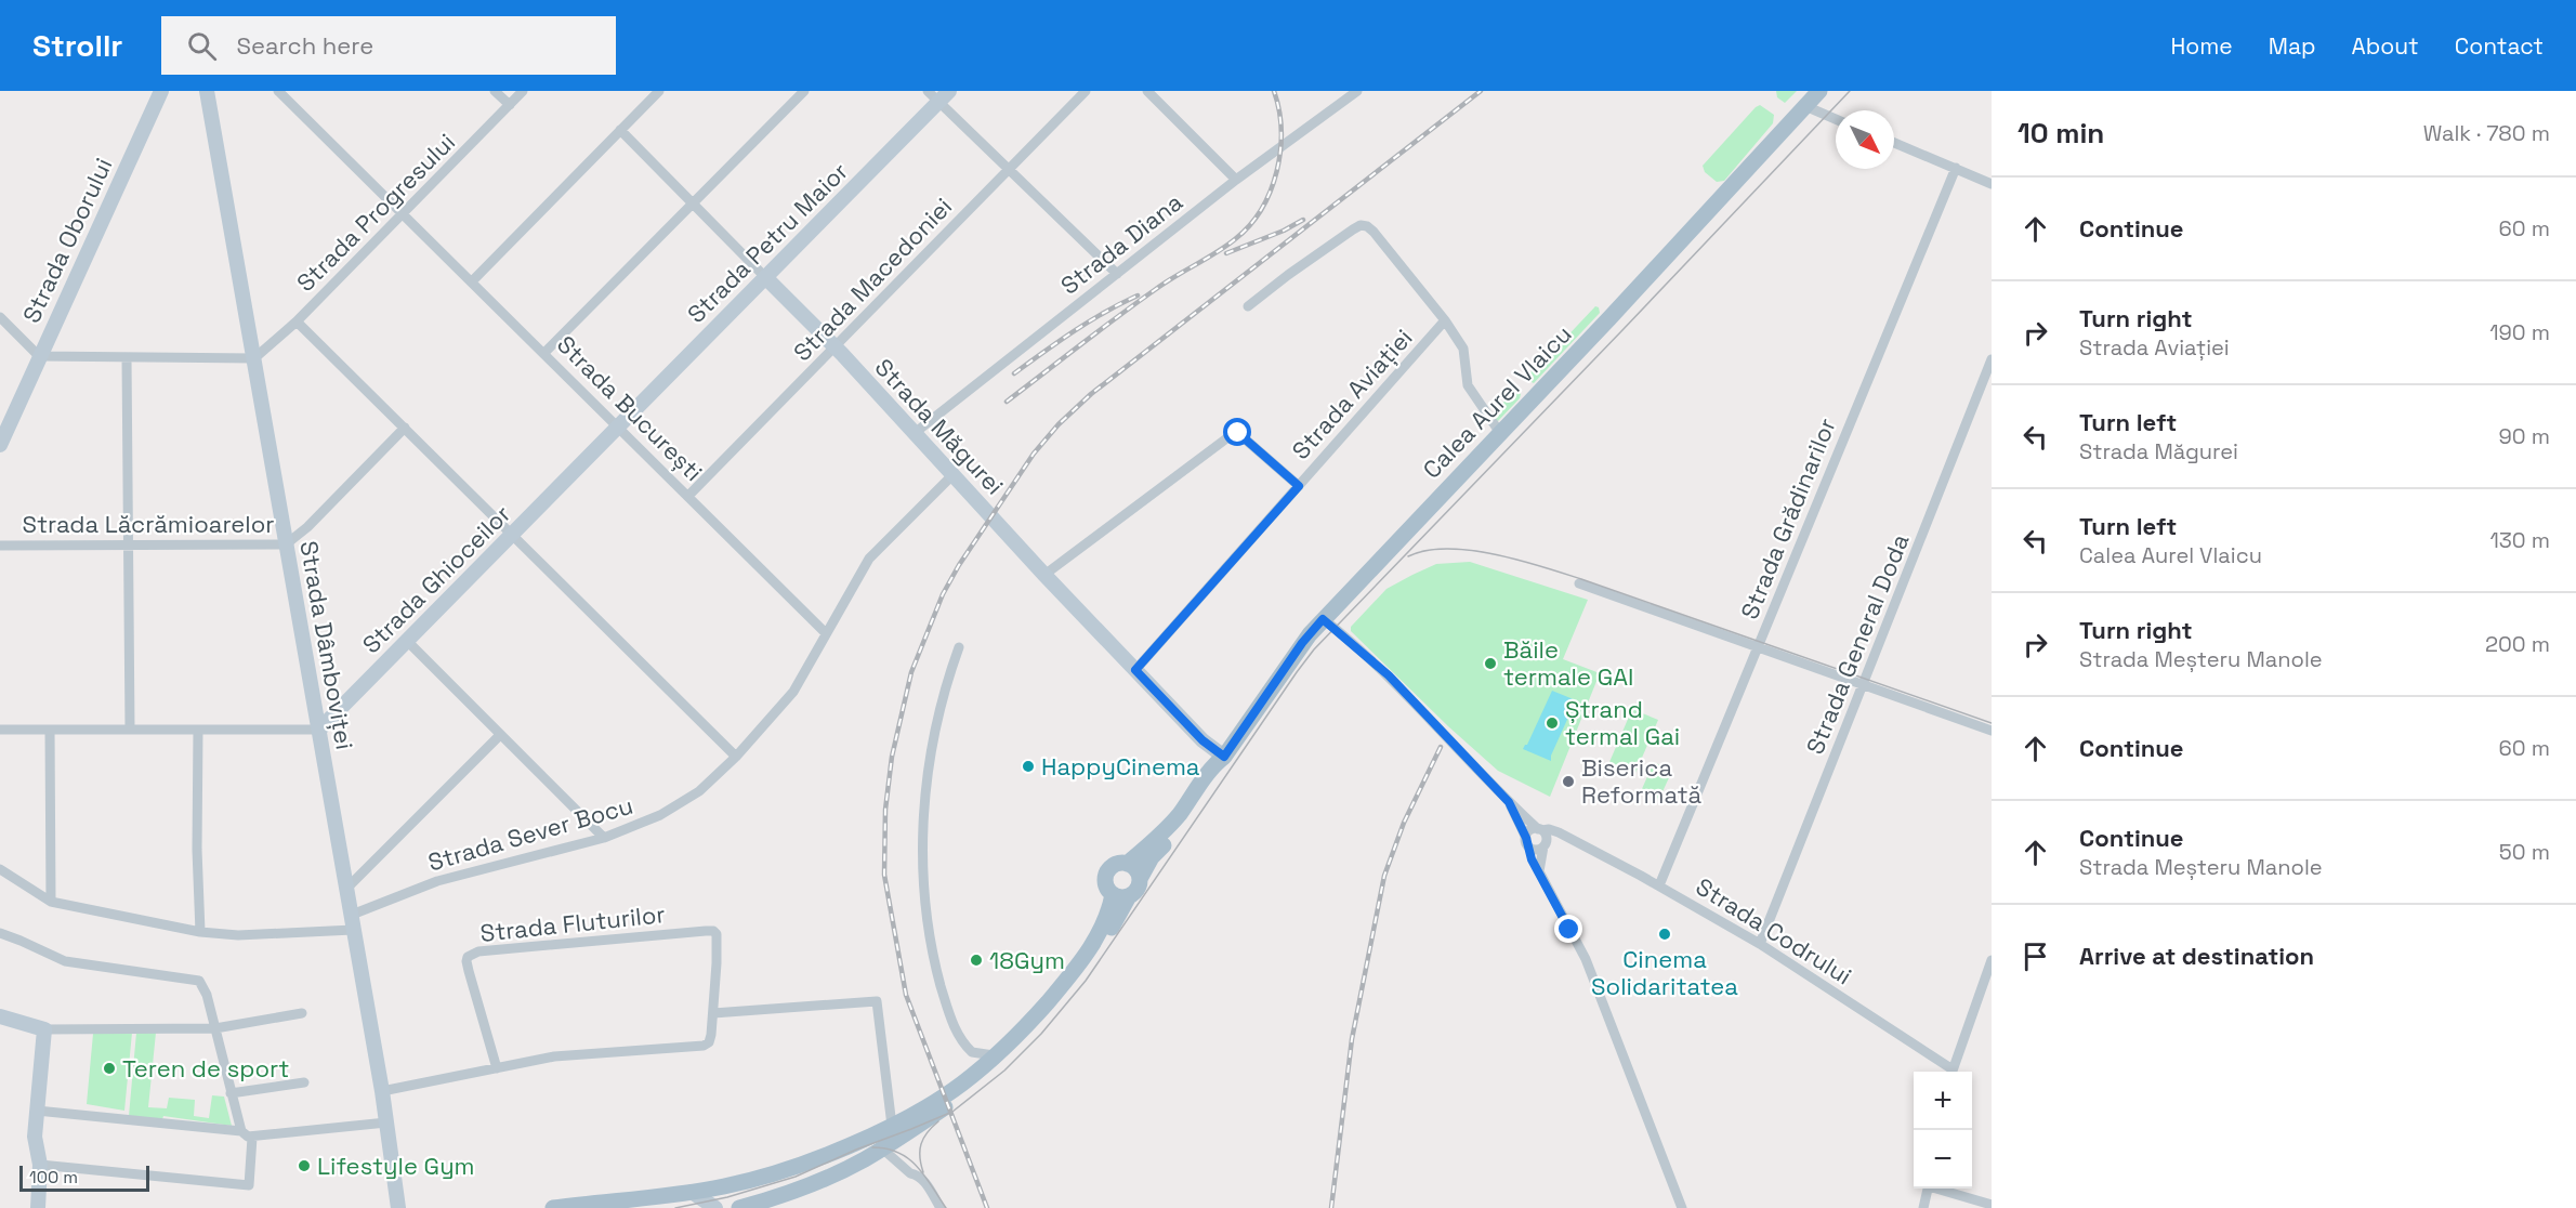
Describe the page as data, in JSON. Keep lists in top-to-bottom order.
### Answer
{
  "streets": {
    "main road": ["Calea Aurel Vlaicu"],
    "street": [
      "Strada Progresului",
      "Strada Oborului",
      "Strada Petru Maior",
      "Strada Diana",
      "Strada Macedoniei",
      "Strada Aviației",
      "Strada București",
      "Strada Măgurei",
      "Strada Grădinarilor",
      "Strada Lăcrămioarelor",
      "Strada Ghioceilor",
      "Strada General Doda",
      "Strada Dâmboviței",
      "Strada Sever Bocu",
      "Strada Fluturilor",
      "Strada Codrului"
    ]
  },
  "crossings": [
    ["Strada Progresului", "Strada București"],
    ["Strada Progresului", "Strada Dâmboviței"],
    ["Strada Petru Maior", "Strada București"],
    ["Strada Petru Maior", "Strada Măgurei"],
    ["Strada Petru Maior", "Strada Ghioceilor"],
    ["Strada Diana", "Strada Măgurei"],
    ["Strada Macedoniei", "Strada București"],
    ["Strada Macedoniei", "Strada Măgurei"],
    ["Strada Aviației", "Strada Măgurei"],
    ["Calea Aurel Vlaicu", "Strada Măgurei"],
    ["Strada București", "Strada Ghioceilor"],
    ["Strada București", "Strada Sever Bocu"],
    ["Strada Măgurei", "Strada Sever Bocu"],
    ["Strada Grădinarilor", "Strada Codrului"],
    ["Strada Lăcrămioarelor", "Strada Dâmboviței"],
    ["Strada Ghioceilor", "Strada Dâmboviței"],
    ["Strada General Doda", "Strada Codrului"],
    ["Strada Dâmboviței", "Strada Sever Bocu"]
  ],
  "places": [
    "Băile termale GAI",
    "Ștrand termal Gai",
    "HappyCinema",
    "Biserica Reformată",
    "Cinema Solidaritatea",
    "18Gym",
    "Teren de sport",
    "Lifestyle Gym"
  ],
  "scale_bar": "100 m",
  "north": "bottom right",
  "page": {
    "header": "Strollr",
    "search": "Search here",
    "nav": [
      "Home",
      "Map",
      "About",
      "Contact"
    ],
    "heading": ["10 min", "Walk · 780 m"],
    "list": [
      ["Continue", "60 m"],
      ["Turn right", "Strada Aviației", "190 m"],
      ["Turn left", "Strada Măgurei", "90 m"],
      ["Turn left", "Calea Aurel Vlaicu", "130 m"],
      ["Turn right", "Strada Meșteru Manole", "200 m"],
      ["Continue", "60 m"],
      ["Continue", "Strada Meșteru Manole", "50 m"],
      "Arrive at destination"
    ],
    "map_buttons": ["+", "−"],
    "scale": "100 m"
  }
}
